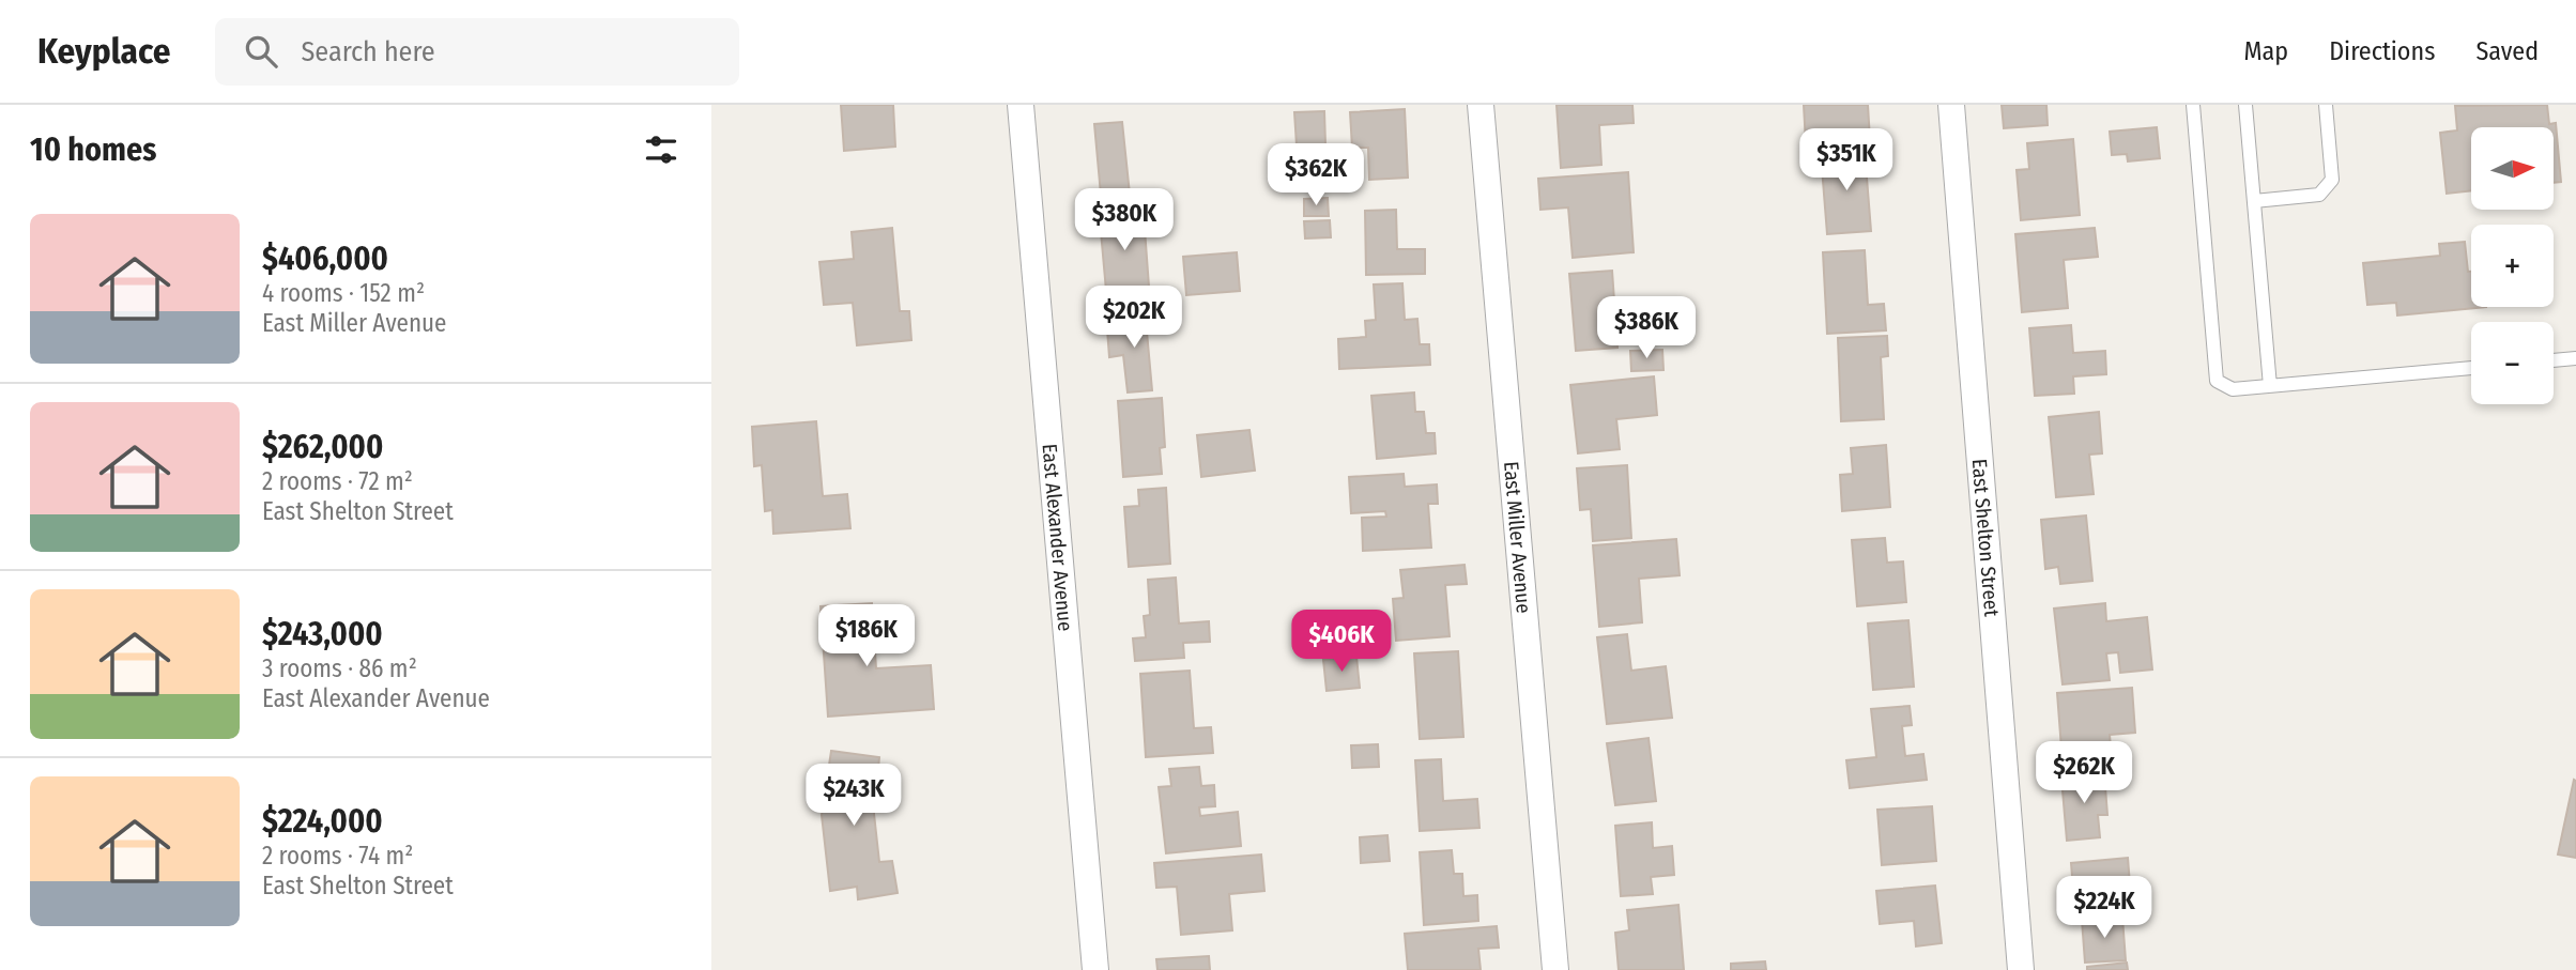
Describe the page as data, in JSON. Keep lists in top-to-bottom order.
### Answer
{
  "streets": {
    "street": ["East Miller Avenue", "East Alexander Avenue", "East Shelton Street"]
  },
  "north": "right",
  "page": {
    "header": "Keyplace",
    "search": "Search here",
    "nav": ["Map", "Directions", "Saved"],
    "heading": "10 homes",
    "map_buttons": ["+", "−"],
    "price": [
      "$351K",
      "$362K",
      "$380K",
      "$202K",
      "$386K",
      "$186K",
      "$406K",
      "$262K",
      "$243K",
      "$224K"
    ],
    "list": [
      {
        "name": "$406,000",
        "note": "4 rooms · 152 m² · East Miller Avenue"
      },
      {
        "name": "$262,000",
        "note": "2 rooms · 72 m² · East Shelton Street"
      },
      {
        "name": "$243,000",
        "note": "3 rooms · 86 m² · East Alexander Avenue"
      },
      {
        "name": "$224,000",
        "note": "2 rooms · 74 m² · East Shelton Street"
      }
    ]
  }
}
